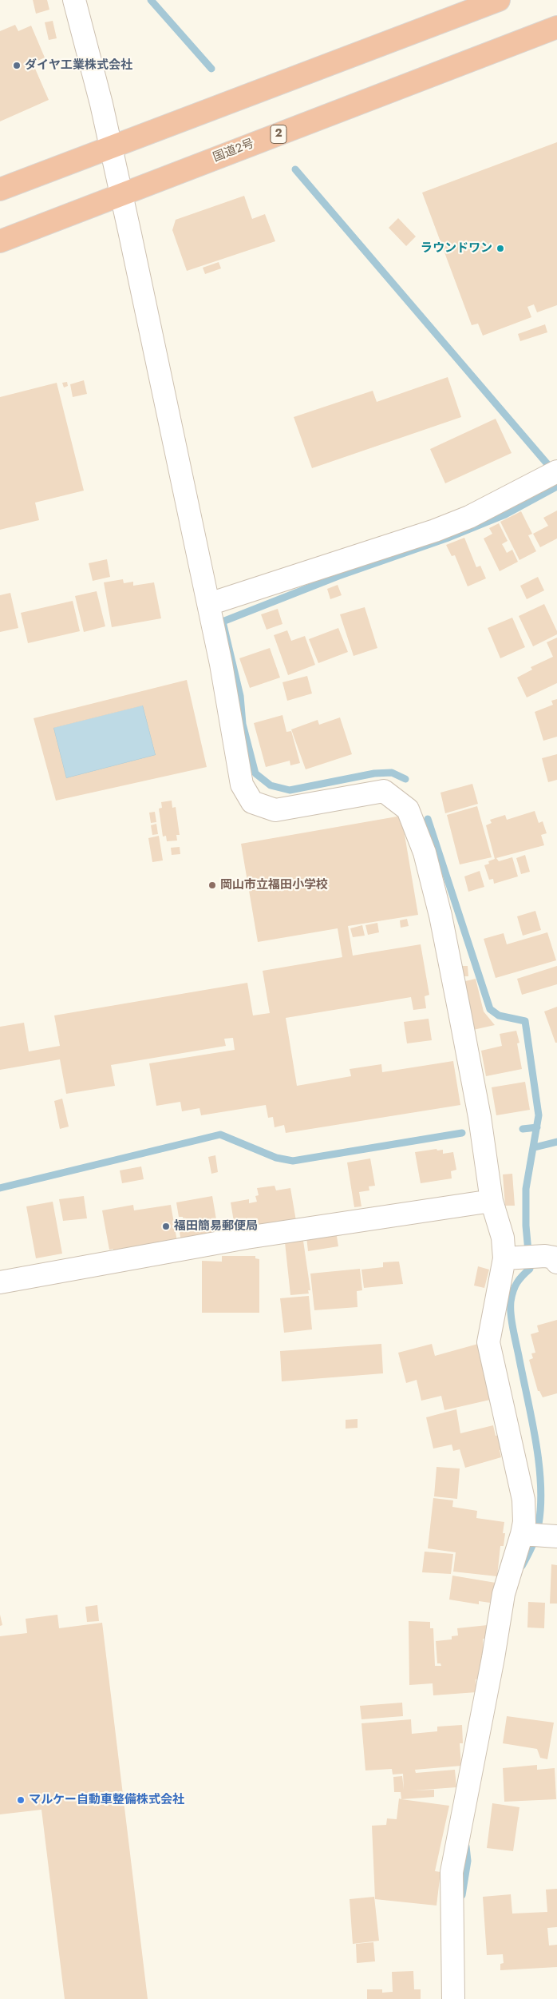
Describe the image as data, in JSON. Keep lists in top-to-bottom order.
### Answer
{
  "streets": {
    "highway": ["2", "国道2号"]
  },
  "places": [
    "ダイヤ工業株式会社",
    "ラウンドワン",
    "岡山市立福田小学校",
    "福田簡易郵便局",
    "マルケー自動車整備株式会社"
  ]
}
